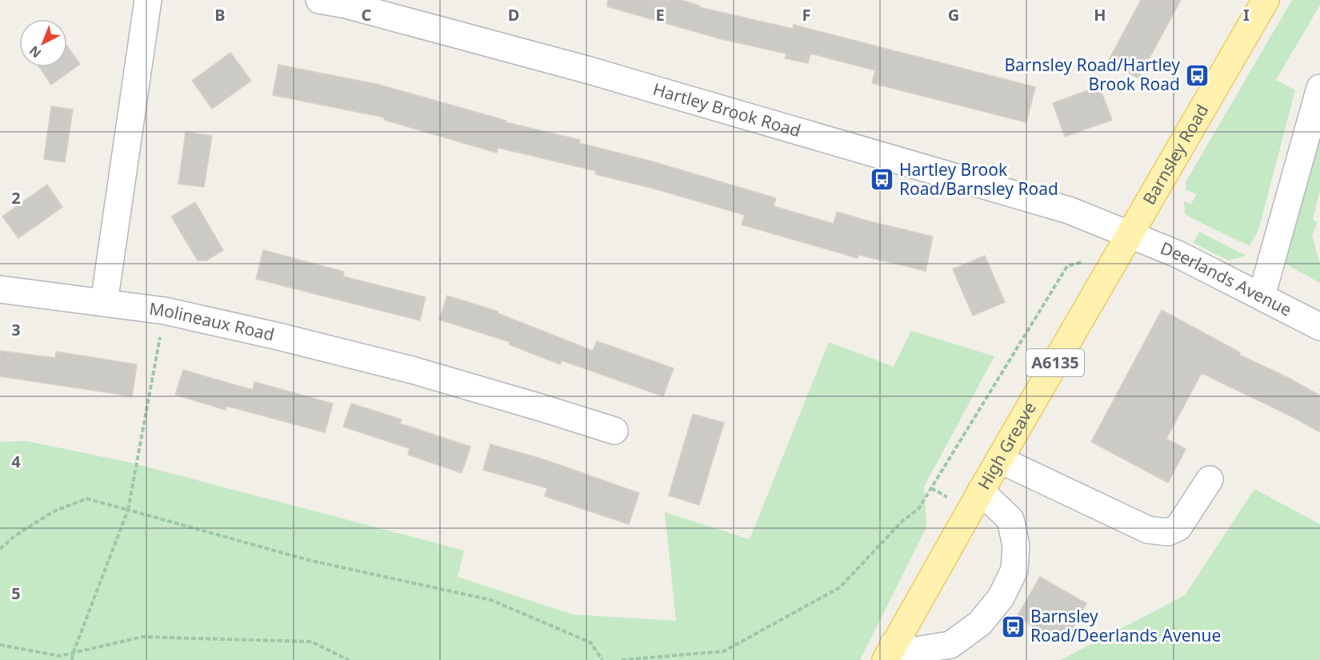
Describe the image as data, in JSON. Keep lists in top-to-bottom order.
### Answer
{
  "streets": {
    "main road": ["Barnsley Road", "A6135", "High Greave"],
    "street": ["Hartley Brook Road", "Deerlands Avenue", "Molineaux Road"]
  },
  "crossings": [
    ["Hartley Brook Road", "Barnsley Road"],
    ["Hartley Brook Road", "Deerlands Avenue"],
    ["Hartley Brook Road", "High Greave"],
    ["Barnsley Road", "Deerlands Avenue"],
    ["Barnsley Road", "High Greave"],
    ["Deerlands Avenue", "High Greave"]
  ],
  "places": {
    "bus stop": ["Barnsley Road/Hartley Brook Road", "Hartley Brook Road/Barnsley Road", "Barnsley Road/Deerlands Avenue"]
  },
  "north": "bottom left",
  "grid": {
    "columns": [
      "B",
      "C",
      "D",
      "E",
      "F",
      "G",
      "H",
      "I"
    ],
    "rows": [
      "2",
      "3",
      "4",
      "5"
    ]
  }
}
